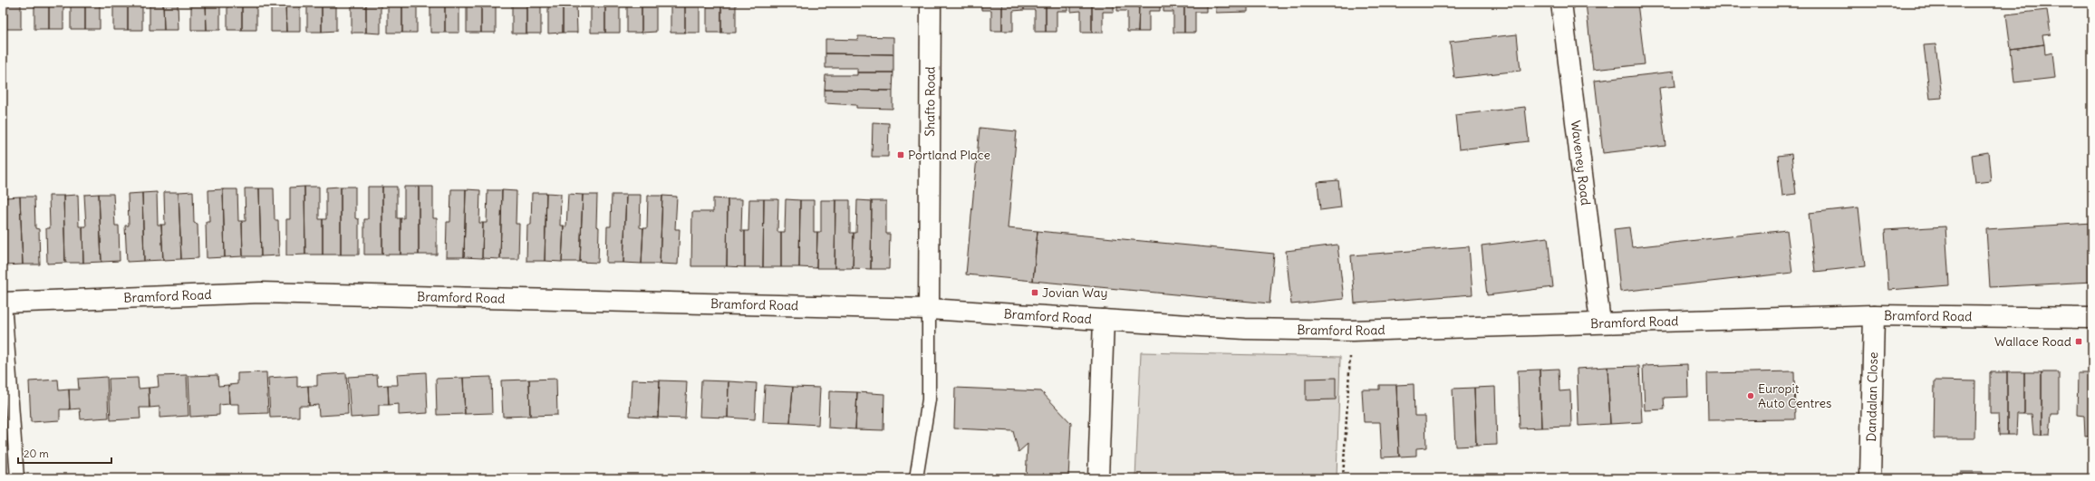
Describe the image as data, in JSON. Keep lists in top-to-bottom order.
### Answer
{
  "streets": {
    "main road": [
      "Shafto Road",
      "Waveney Road",
      "Bramford Road",
      "Dandalan Close"
    ]
  },
  "crossings": [
    ["Shafto Road", "Bramford Road"],
    ["Waveney Road", "Bramford Road"],
    ["Bramford Road", "Dandalan Close"]
  ],
  "places": {
    "transit": ["Portland Place", "Jovian Way", "Wallace Road"],
    "other": ["Europit Auto Centres"]
  },
  "scale_bar": "20 m"
}
